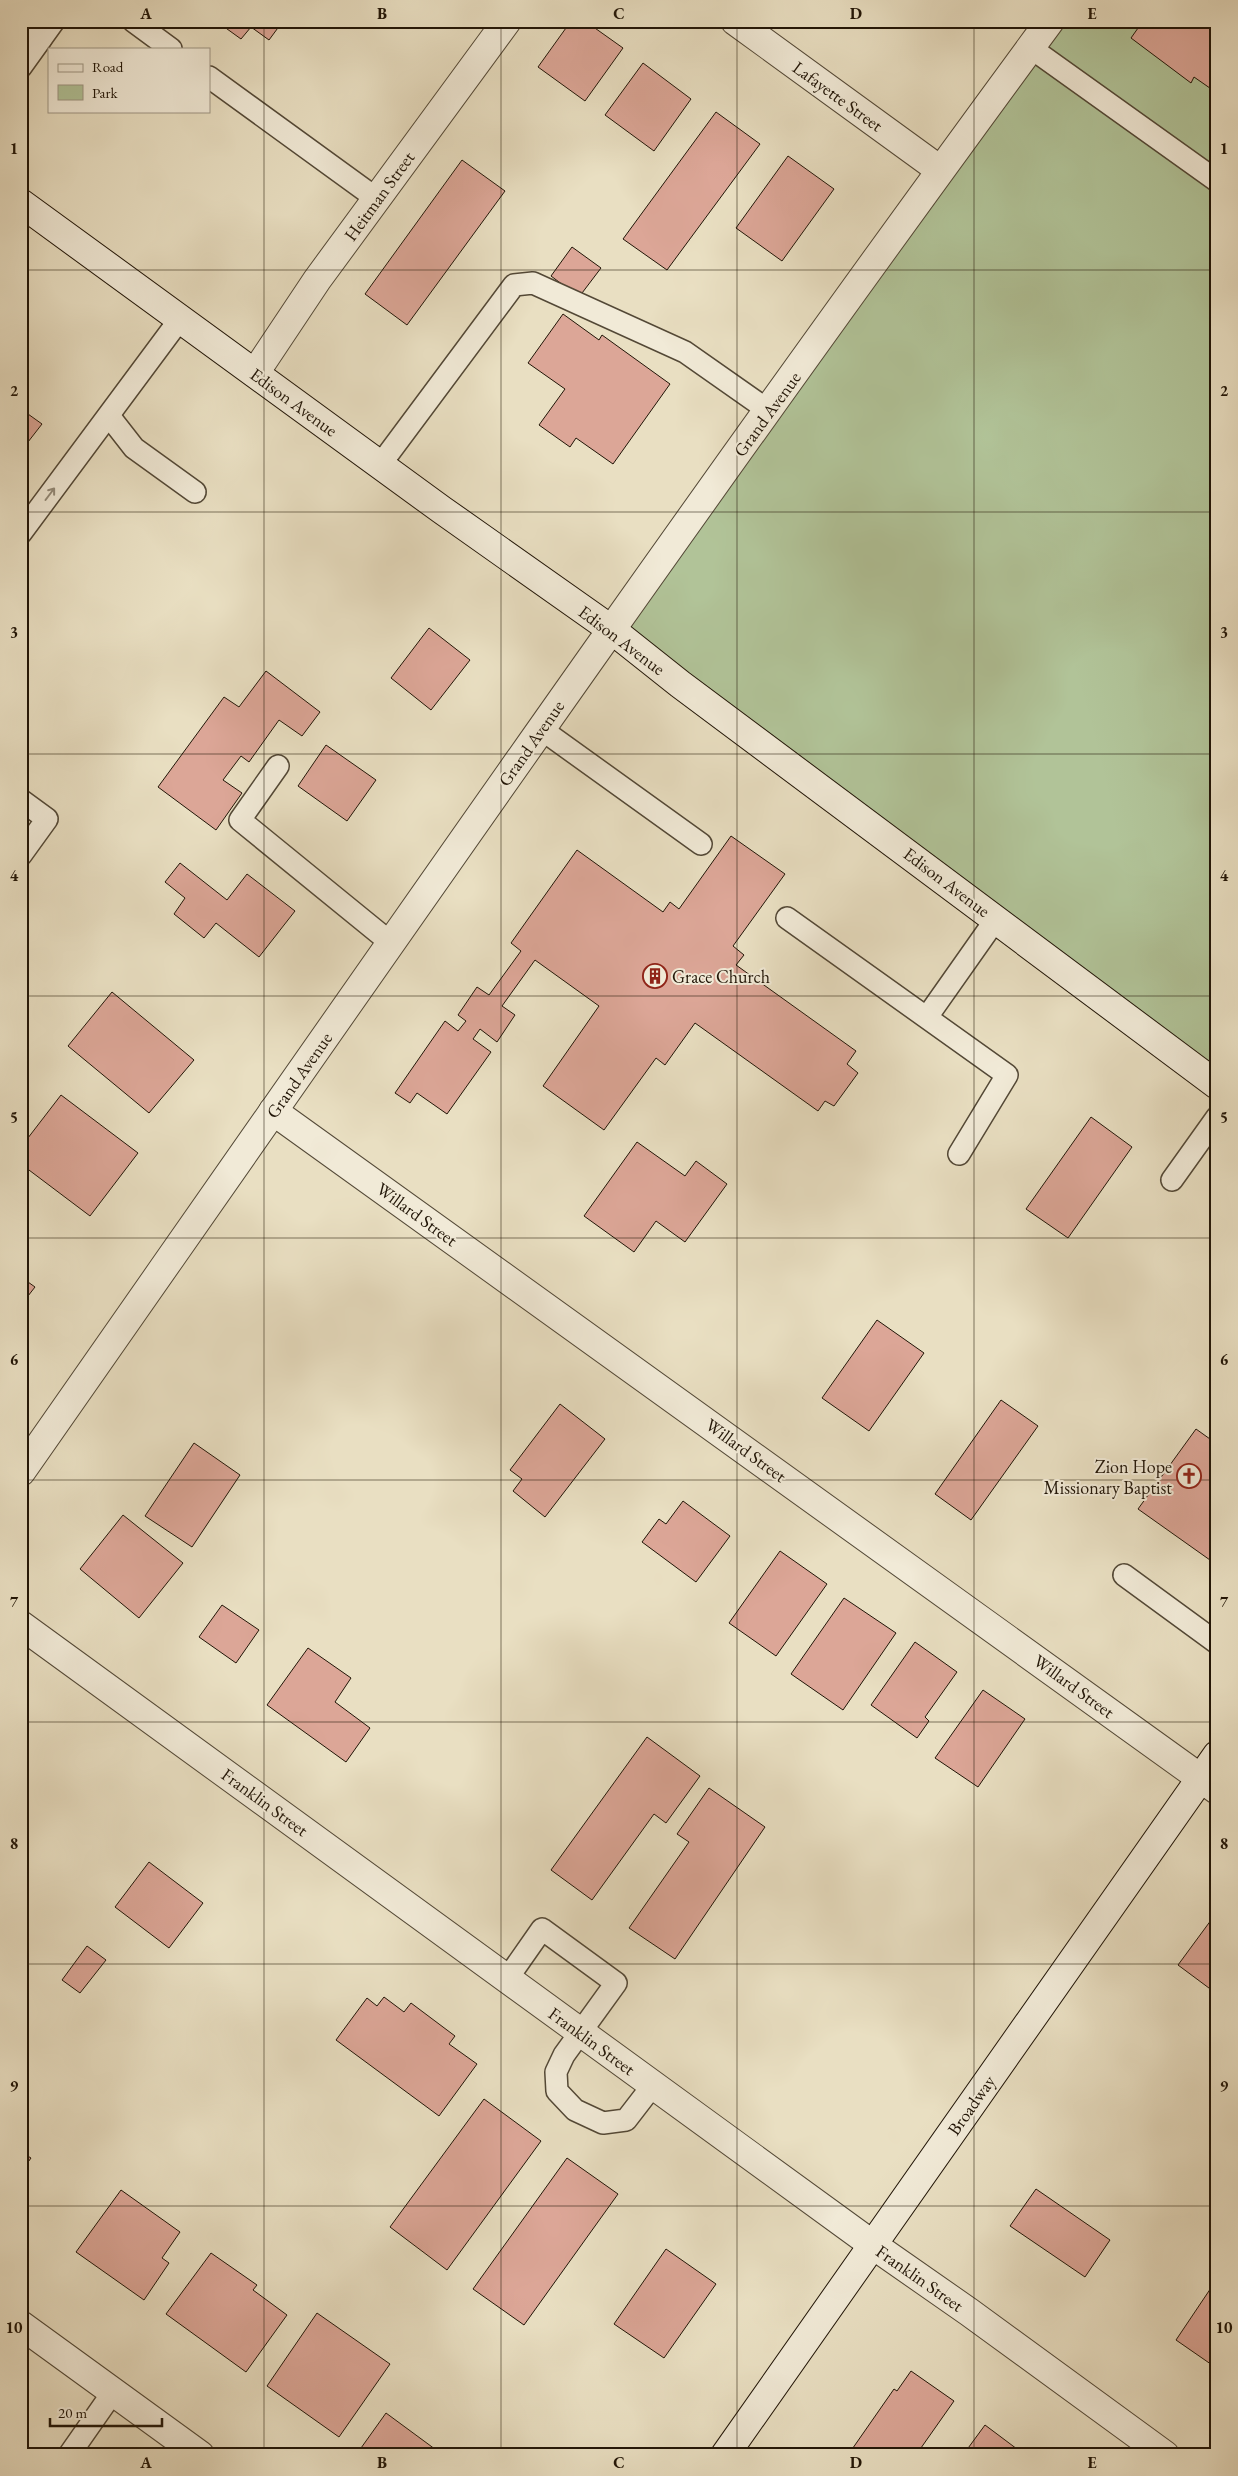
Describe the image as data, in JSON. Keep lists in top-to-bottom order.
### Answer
{
  "streets": {
    "street": [
      "Lafayette Street",
      "Heitman Street",
      "Edison Avenue",
      "Grand Avenue",
      "Willard Street",
      "Franklin Street",
      "Broadway"
    ]
  },
  "crossings": [
    ["Lafayette Street", "Grand Avenue"],
    ["Heitman Street", "Edison Avenue"],
    ["Edison Avenue", "Grand Avenue"],
    ["Grand Avenue", "Willard Street"],
    ["Willard Street", "Broadway"],
    ["Franklin Street", "Broadway"]
  ],
  "places": {
    "building": ["Grace Church"],
    "church": ["Zion Hope Missionary Baptist"]
  },
  "legend": ["Road", "Park"],
  "scale_bar": "20 m",
  "grid": {
    "columns": [
      "A",
      "B",
      "C",
      "D",
      "E"
    ],
    "rows": [
      "1",
      "2",
      "3",
      "4",
      "5",
      "6",
      "7",
      "8",
      "9",
      "10"
    ]
  }
}
